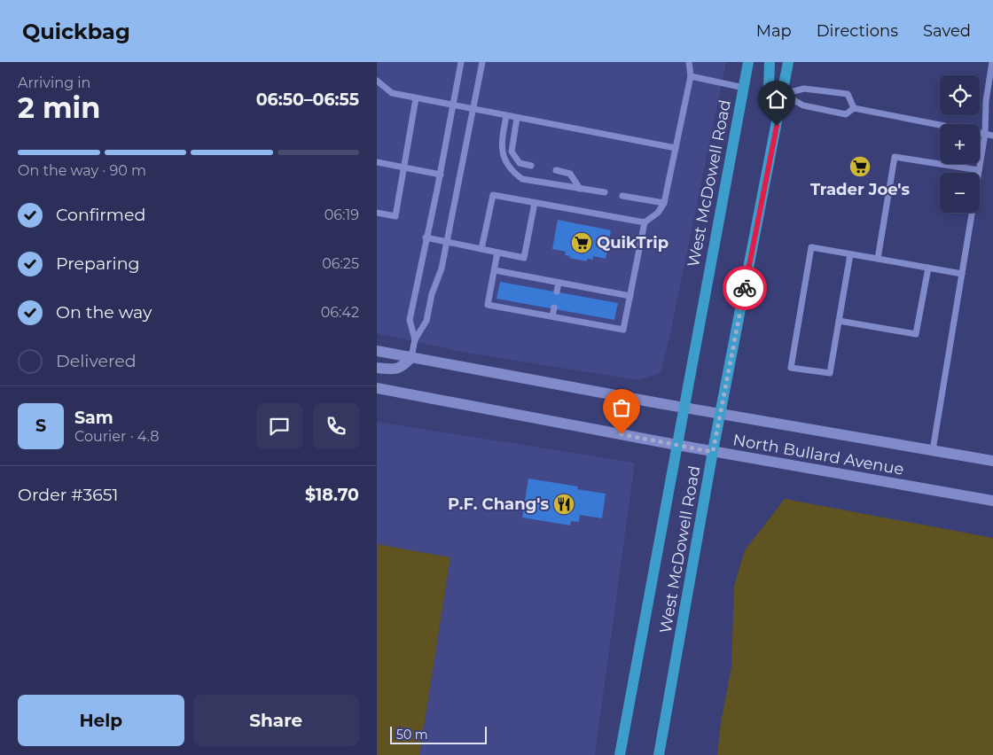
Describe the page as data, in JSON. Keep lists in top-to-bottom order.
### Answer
{
  "streets": {
    "main road": ["West McDowell Road", "North Bullard Avenue"]
  },
  "crossings": [
    ["West McDowell Road", "North Bullard Avenue"]
  ],
  "places": {
    "supermarket": ["Trader Joe's", "QuikTrip"],
    "restaurant": ["P.F. Chang's"]
  },
  "scale_bar": "50 m",
  "page": {
    "header": "Quickbag",
    "nav": ["Map", "Directions", "Saved"],
    "heading": ["2 min", "Arriving in", "06:50–06:55"],
    "panel": [
      "Sam",
      "Courier · 4.8",
      "Order #3651",
      "$18.70"
    ],
    "map_buttons": ["+", "−"],
    "bar": "On the way · 90 m",
    "list": [
      ["Confirmed", "06:19"],
      ["Preparing", "06:25"],
      ["On the way", "06:42"],
      "Delivered"
    ],
    "round": "S",
    "buttons": ["Help", "Share"],
    "scale": "50 m"
  }
}
